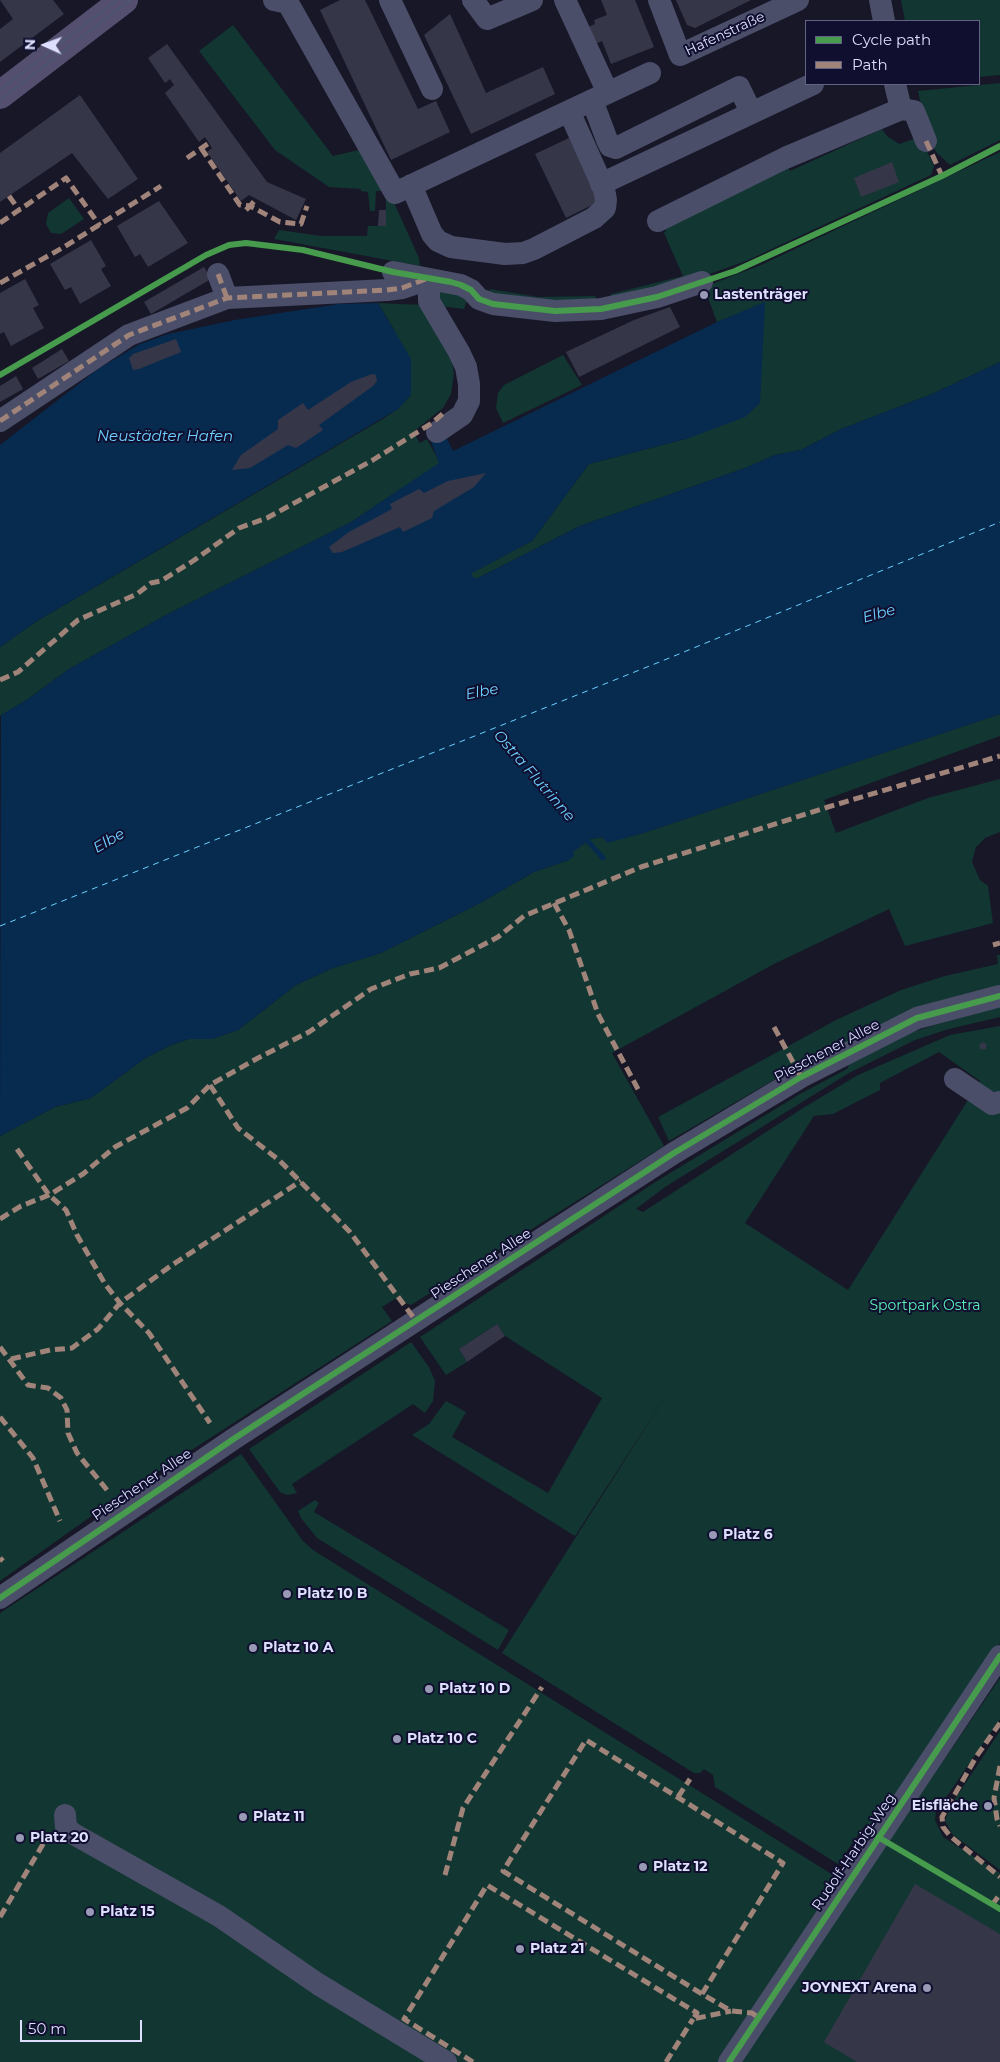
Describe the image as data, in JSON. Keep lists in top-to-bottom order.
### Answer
{
  "streets": {
    "street": ["Hafenstraße", "Pieschener Allee", "Rudolf-Harbig-Weg"]
  },
  "water": ["Neustädter Hafen", "Elbe", "Ostra Flutrinne"],
  "parks": ["Sportpark Ostra"],
  "places": [
    "Lastenträger",
    "Platz 6",
    "Platz 10 B",
    "Platz 10 A",
    "Platz 10 D",
    "Platz 10 C",
    "Eisfläche",
    "Platz 11",
    "Platz 20",
    "Platz 12",
    "Platz 15",
    "Platz 21",
    "JOYNEXT Arena"
  ],
  "legend": ["Cycle path", "Path"],
  "scale_bar": "50 m",
  "north": "left"
}
